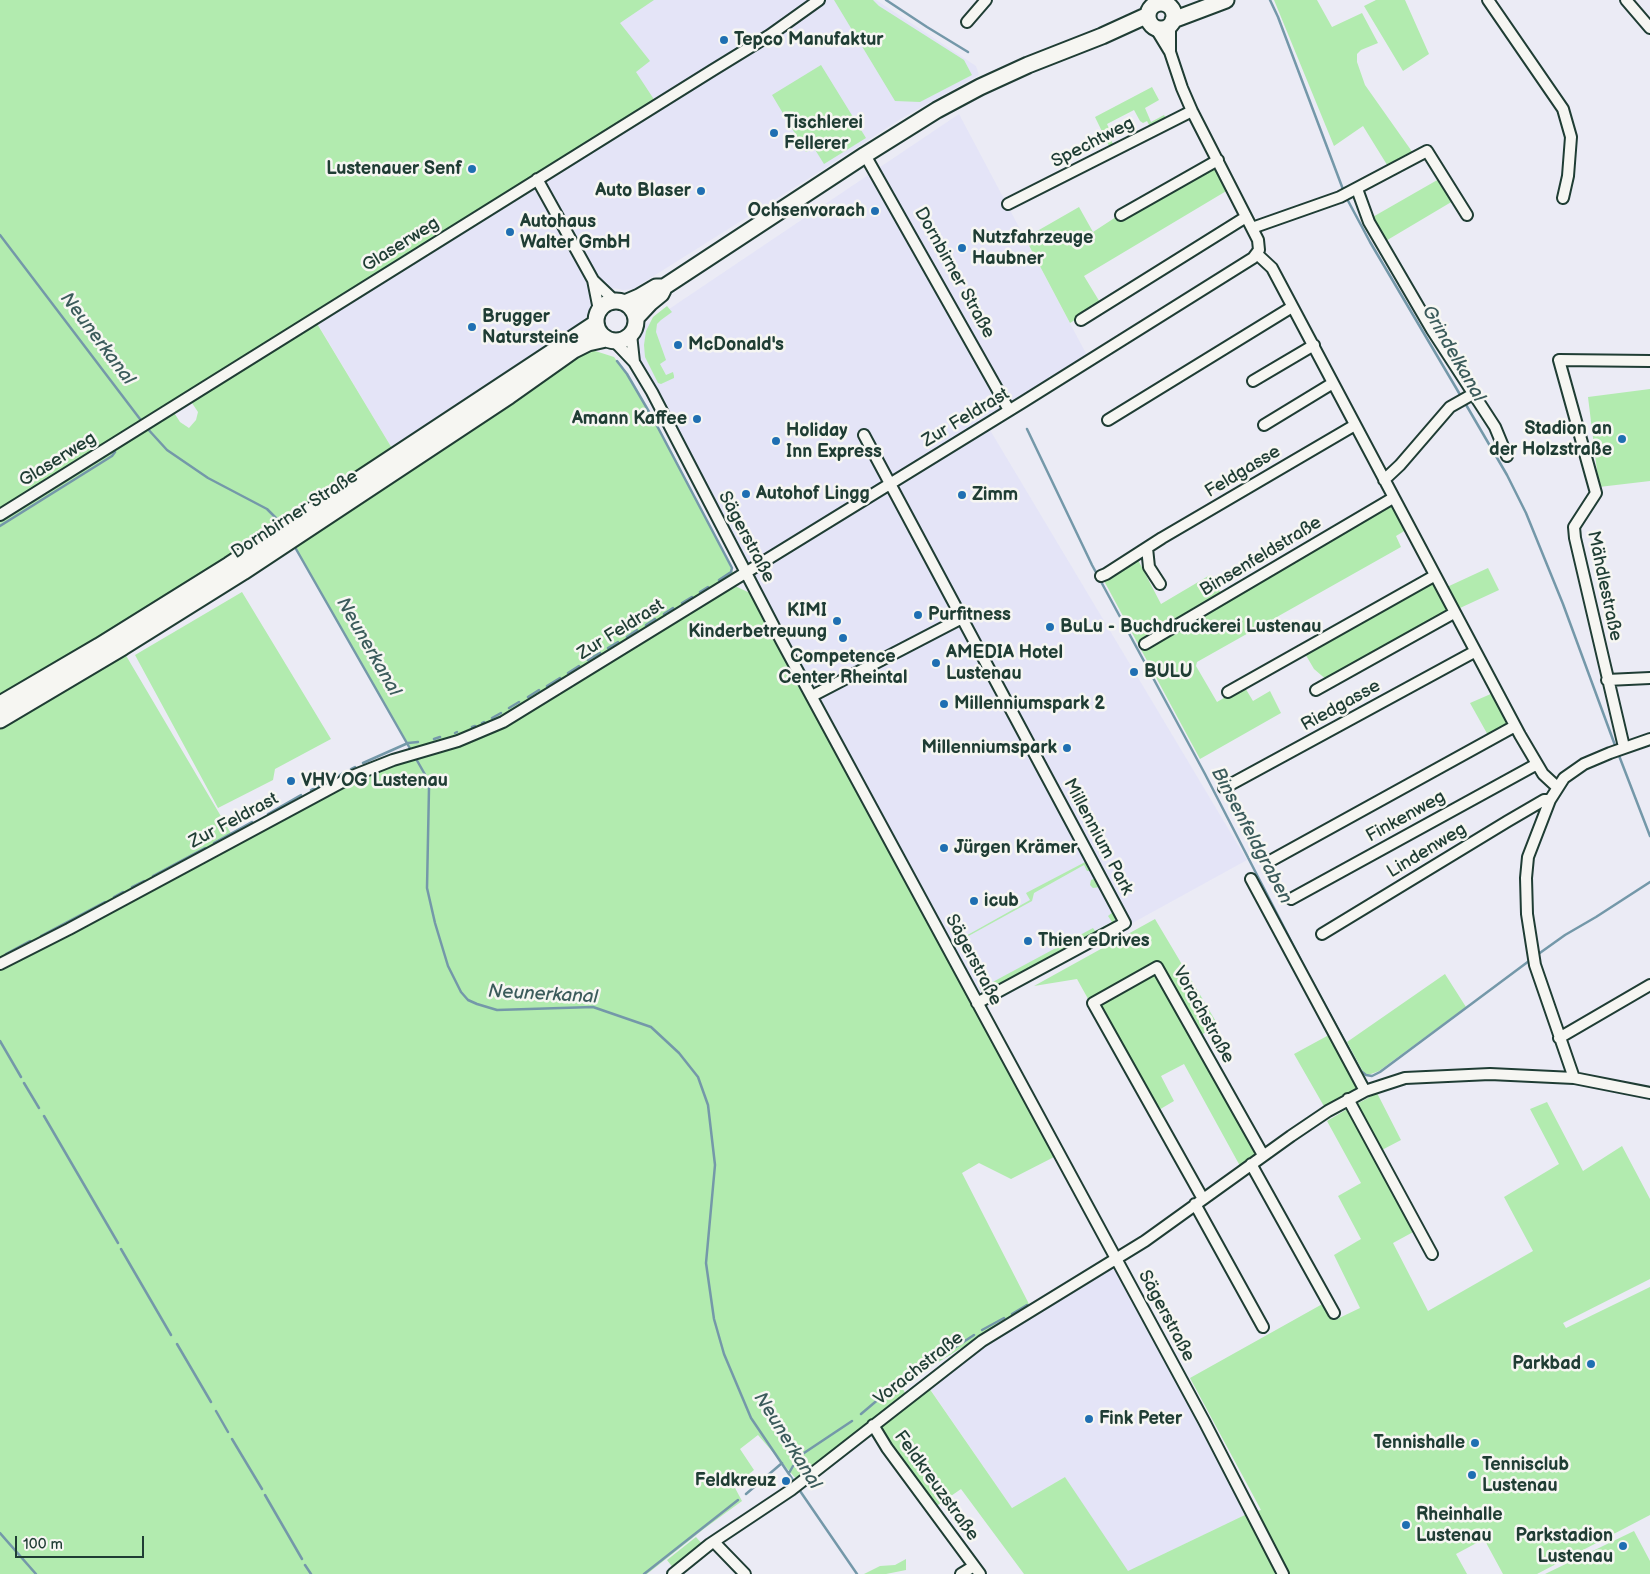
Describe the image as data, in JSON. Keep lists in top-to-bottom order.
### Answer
{
  "streets": {
    "main road": ["Dornbirner Straße"],
    "street": [
      "Spechtweg",
      "Glaserweg",
      "Zur Feldrast",
      "Feldgasse",
      "Sägerstraße",
      "Binsenfeldstraße",
      "Mähdlestraße",
      "Riedgasse",
      "Finkenweg",
      "Millennium Park",
      "Lindenweg",
      "Vorachstraße",
      "Feldkreuzstraße"
    ]
  },
  "crossings": [
    ["Dornbirner Straße", "Zur Feldrast"],
    ["Dornbirner Straße", "Sägerstraße"],
    ["Zur Feldrast", "Sägerstraße"],
    ["Zur Feldrast", "Millennium Park"],
    ["Sägerstraße", "Millennium Park"],
    ["Sägerstraße", "Vorachstraße"],
    ["Vorachstraße", "Feldkreuzstraße"]
  ],
  "water": ["Neunerkanal", "Grindelkanal", "Binsenfeldgraben"],
  "places": [
    "Tepco Manufaktur",
    "Tischlerei Fellerer",
    "Lustenauer Senf",
    "Auto Blaser",
    "Ochsenvorach",
    "Autohaus Walter GmbH",
    "Nutzfahrzeuge Haubner",
    "Brugger Natursteine",
    "McDonald's",
    "Amann Kaffee",
    "Stadion an der Holzstraße",
    "Holiday Inn Express",
    "Autohof Lingg",
    "Zimm",
    "Purfitness",
    "KIMI Kinderbetreuung",
    "BuLu - Buchdruckerei Lustenau",
    "Competence Center Rheintal",
    "AMEDIA Hotel Lustenau",
    "BULU",
    "Millenniumspark 2",
    "Millenniumspark",
    "VHV OG Lustenau",
    "Jürgen Krämer",
    "icub",
    "Thien eDrives",
    "Parkbad",
    "Fink Peter",
    "Tennishalle",
    "Tennisclub Lustenau",
    "Feldkreuz",
    "Rheinhalle Lustenau",
    "Parkstadion Lustenau"
  ],
  "scale_bar": "100 m"
}
